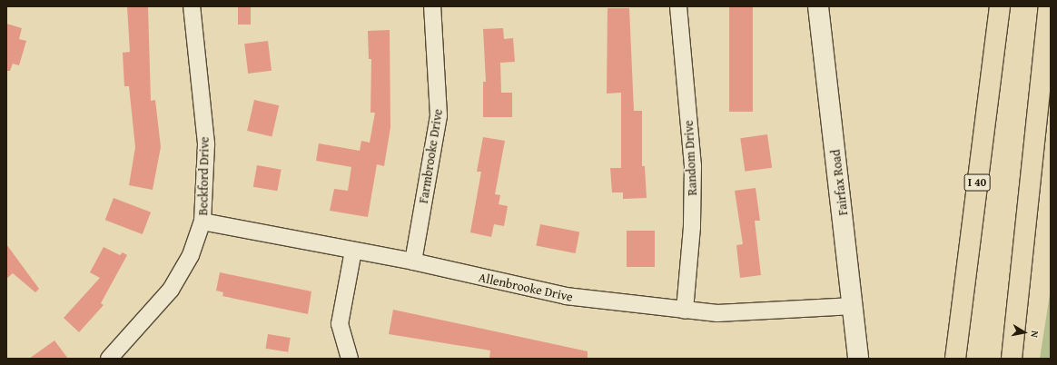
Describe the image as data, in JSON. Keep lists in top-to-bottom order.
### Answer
{
  "streets": {
    "highway": ["I 40"],
    "street": [
      "Farmbrooke Drive",
      "Random Drive",
      "Beckford Drive",
      "Fairfax Road",
      "Allenbrooke Drive"
    ]
  },
  "crossings": [
    ["Farmbrooke Drive", "Allenbrooke Drive"],
    ["Random Drive", "Allenbrooke Drive"],
    ["Beckford Drive", "Allenbrooke Drive"],
    ["Fairfax Road", "Allenbrooke Drive"]
  ],
  "north": "right"
}
